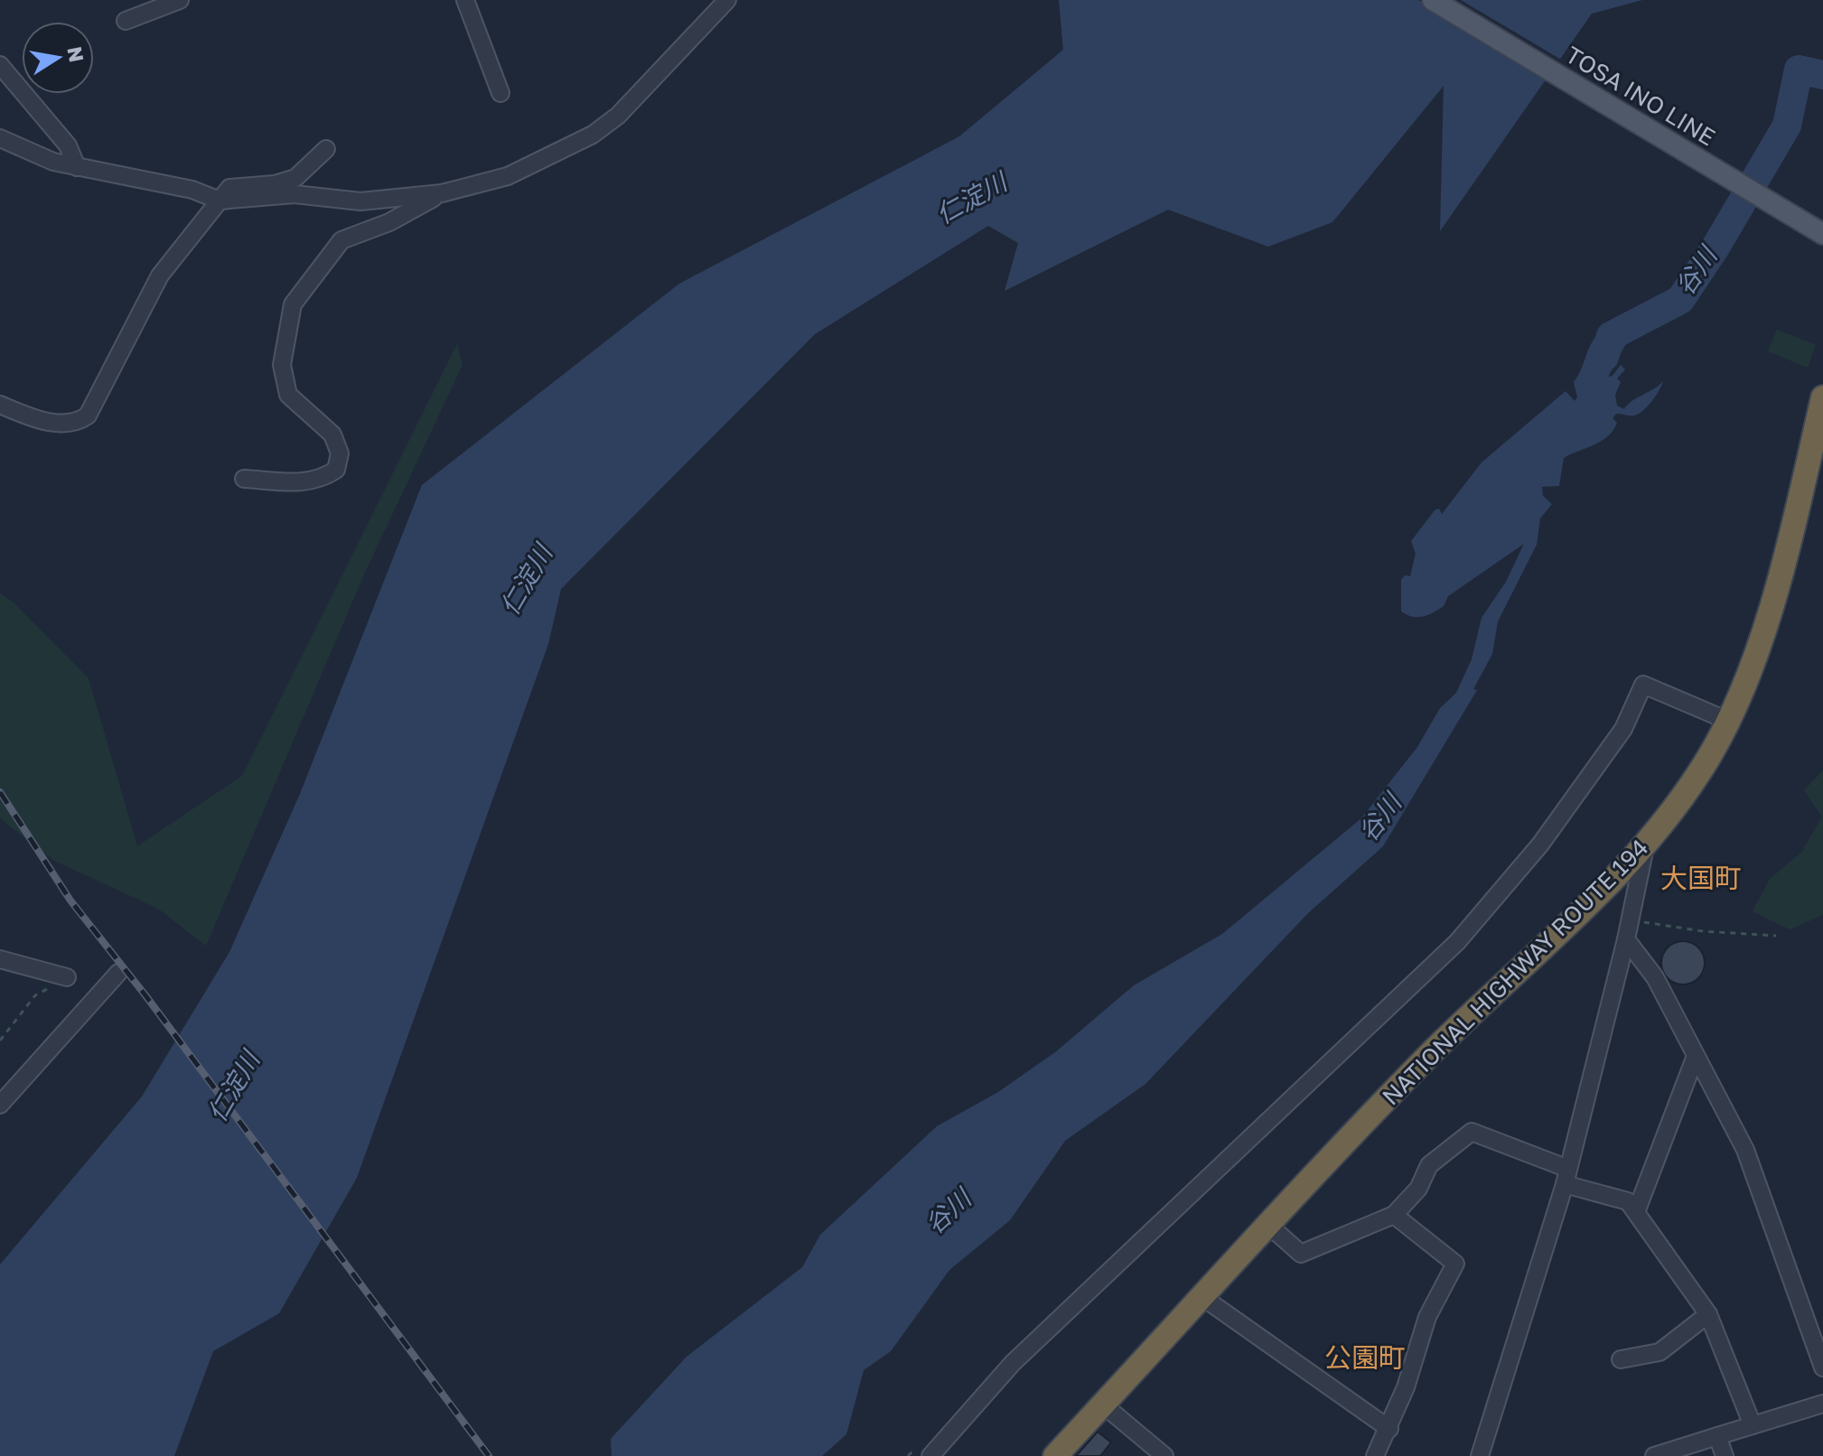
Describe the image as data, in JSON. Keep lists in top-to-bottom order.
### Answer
{
  "streets": {
    "highway": ["NATIONAL HIGHWAY ROUTE 194"],
    "main road": ["TOSA INO LINE"]
  },
  "districts": ["大国町", "公園町"],
  "water": ["仁淀川", "谷川"],
  "north": "right"
}
